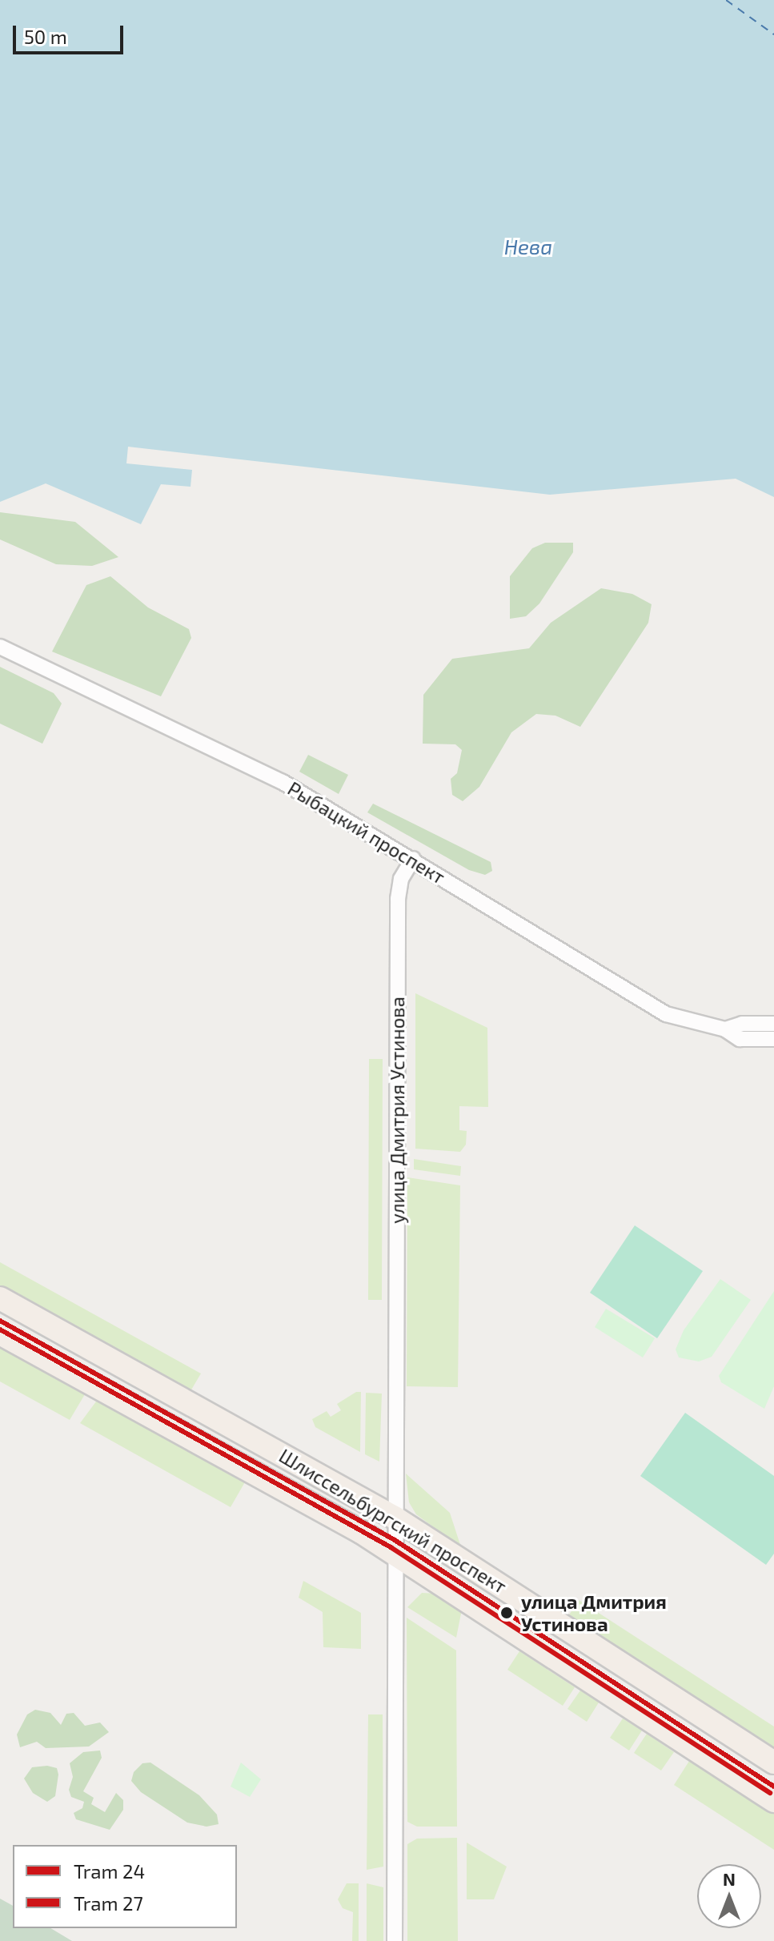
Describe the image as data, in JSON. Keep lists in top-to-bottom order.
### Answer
{
  "streets": {
    "main road": ["Шлиссельбургский проспект"],
    "street": ["Рыбацкий проспект", "улица Дмитрия Устинова"]
  },
  "crossings": [
    ["Рыбацкий проспект", "улица Дмитрия Устинова"],
    ["улица Дмитрия Устинова", "Шлиссельбургский проспект"]
  ],
  "water": ["Нева"],
  "places": ["улица Дмитрия Устинова"],
  "lines": ["tram line 24", "tram line 27"],
  "legend": ["Tram 24", "Tram 27"],
  "scale_bar": "50 m",
  "north": "top"
}
